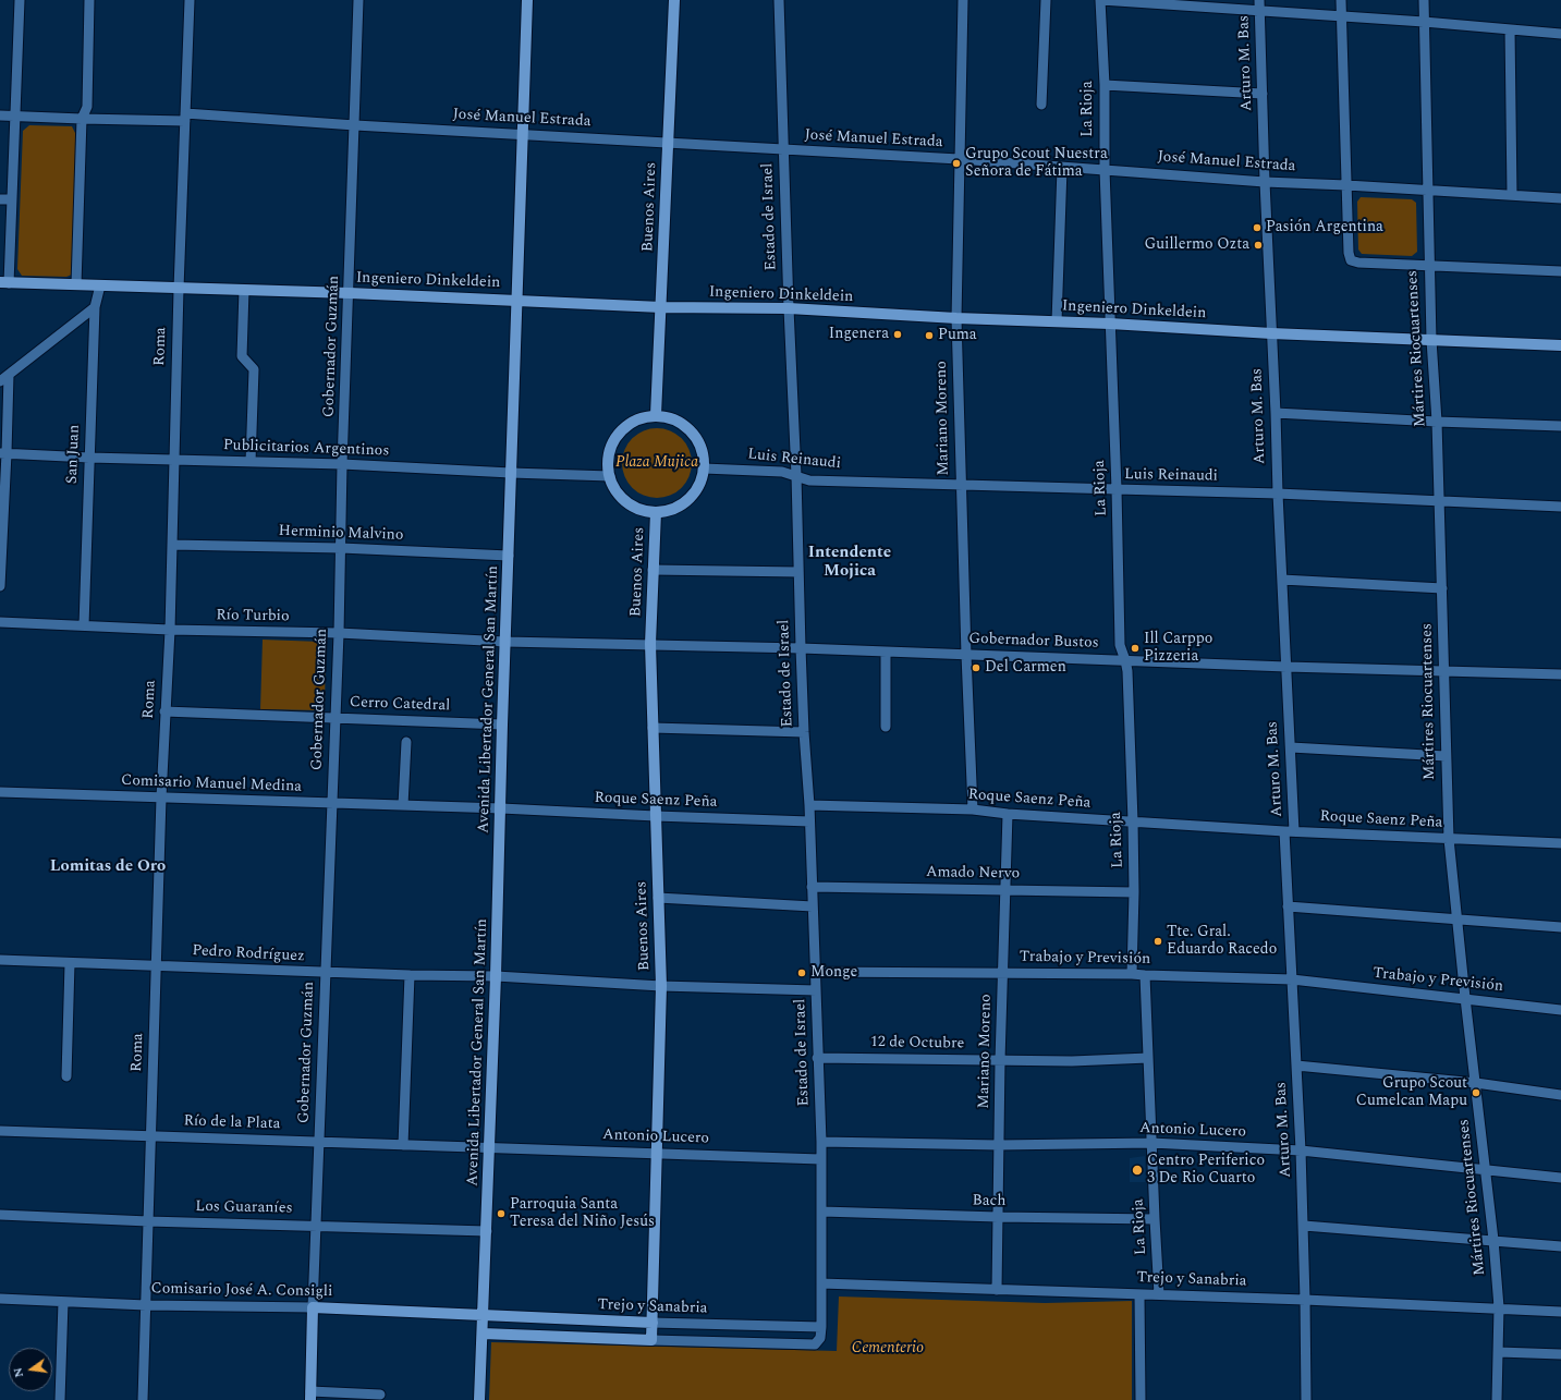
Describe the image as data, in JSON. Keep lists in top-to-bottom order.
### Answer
{
  "streets": {
    "main road": [
      "Buenos Aires",
      "Ingeniero Dinkeldein",
      "Gobernador Guzmán",
      "Avenida Libertador General San Martín",
      "Trejo y Sanabria",
      "Comisario José A. Consigli"
    ],
    "street": [
      "Arturo M. Bas",
      "La Rioja",
      "José Manuel Estrada",
      "Estado de Israel",
      "Roma",
      "Mártires Riocuartenses",
      "Mariano Moreno",
      "Publicitarios Argentinos",
      "San Juan",
      "Luis Reinaudi",
      "Herminio Malvino",
      "Río Turbio",
      "Gobernador Bustos",
      "Cerro Catedral",
      "Comisario Manuel Medina",
      "Roque Saenz Peña",
      "Amado Nervo",
      "Pedro Rodríguez",
      "Trabajo y Previsión",
      "12 de Octubre",
      "Río de la Plata",
      "Antonio Lucero",
      "Bach",
      "Los Guaraníes"
    ]
  },
  "crossings": [
    ["Arturo M. Bas", "José Manuel Estrada"],
    ["Arturo M. Bas", "Ingeniero Dinkeldein"],
    ["Arturo M. Bas", "Luis Reinaudi"],
    ["Arturo M. Bas", "Gobernador Bustos"],
    ["Arturo M. Bas", "Roque Saenz Peña"],
    ["Arturo M. Bas", "Trabajo y Previsión"],
    ["Arturo M. Bas", "Antonio Lucero"],
    ["Arturo M. Bas", "Trejo y Sanabria"],
    ["La Rioja", "José Manuel Estrada"],
    ["La Rioja", "Ingeniero Dinkeldein"],
    ["La Rioja", "Luis Reinaudi"],
    ["La Rioja", "Gobernador Bustos"],
    ["La Rioja", "Roque Saenz Peña"],
    ["La Rioja", "Amado Nervo"],
    ["La Rioja", "Trabajo y Previsión"],
    ["La Rioja", "12 de Octubre"],
    ["La Rioja", "Antonio Lucero"],
    ["La Rioja", "Bach"],
    ["La Rioja", "Trejo y Sanabria"],
    ["José Manuel Estrada", "Buenos Aires"],
    ["José Manuel Estrada", "Estado de Israel"],
    ["José Manuel Estrada", "Roma"],
    ["José Manuel Estrada", "Gobernador Guzmán"],
    ["José Manuel Estrada", "Mártires Riocuartenses"],
    ["José Manuel Estrada", "Mariano Moreno"],
    ["José Manuel Estrada", "Avenida Libertador General San Martín"],
    ["Buenos Aires", "Ingeniero Dinkeldein"],
    ["Buenos Aires", "Publicitarios Argentinos"],
    ["Buenos Aires", "Luis Reinaudi"],
    ["Buenos Aires", "Gobernador Bustos"],
    ["Buenos Aires", "Roque Saenz Peña"],
    ["Buenos Aires", "Antonio Lucero"],
    ["Buenos Aires", "Trejo y Sanabria"],
    ["Estado de Israel", "Ingeniero Dinkeldein"],
    ["Estado de Israel", "Luis Reinaudi"],
    ["Estado de Israel", "Gobernador Bustos"],
    ["Estado de Israel", "Roque Saenz Peña"],
    ["Estado de Israel", "Amado Nervo"],
    ["Estado de Israel", "Trabajo y Previsión"],
    ["Estado de Israel", "12 de Octubre"],
    ["Estado de Israel", "Antonio Lucero"],
    ["Estado de Israel", "Bach"],
    ["Estado de Israel", "Trejo y Sanabria"],
    ["Ingeniero Dinkeldein", "Roma"],
    ["Ingeniero Dinkeldein", "Gobernador Guzmán"],
    ["Ingeniero Dinkeldein", "Mártires Riocuartenses"],
    ["Ingeniero Dinkeldein", "Mariano Moreno"],
    ["Ingeniero Dinkeldein", "San Juan"],
    ["Ingeniero Dinkeldein", "Avenida Libertador General San Martín"],
    ["Roma", "Publicitarios Argentinos"],
    ["Roma", "Herminio Malvino"],
    ["Roma", "Río Turbio"],
    ["Roma", "Cerro Catedral"],
    ["Roma", "Comisario Manuel Medina"],
    ["Roma", "Pedro Rodríguez"],
    ["Roma", "Río de la Plata"],
    ["Roma", "Los Guaraníes"],
    ["Roma", "Comisario José A. Consigli"],
    ["Gobernador Guzmán", "Publicitarios Argentinos"],
    ["Gobernador Guzmán", "Herminio Malvino"],
    ["Gobernador Guzmán", "Río Turbio"],
    ["Gobernador Guzmán", "Cerro Catedral"],
    ["Gobernador Guzmán", "Comisario Manuel Medina"],
    ["Gobernador Guzmán", "Pedro Rodríguez"],
    ["Gobernador Guzmán", "Río de la Plata"],
    ["Gobernador Guzmán", "Los Guaraníes"],
    ["Gobernador Guzmán", "Comisario José A. Consigli"],
    ["Mártires Riocuartenses", "Luis Reinaudi"],
    ["Mártires Riocuartenses", "Gobernador Bustos"],
    ["Mártires Riocuartenses", "Roque Saenz Peña"],
    ["Mártires Riocuartenses", "Trabajo y Previsión"],
    ["Mártires Riocuartenses", "Antonio Lucero"],
    ["Mártires Riocuartenses", "Trejo y Sanabria"],
    ["Mariano Moreno", "Luis Reinaudi"],
    ["Mariano Moreno", "Gobernador Bustos"],
    ["Mariano Moreno", "Roque Saenz Peña"],
    ["Mariano Moreno", "Amado Nervo"],
    ["Mariano Moreno", "Trabajo y Previsión"],
    ["Mariano Moreno", "12 de Octubre"],
    ["Mariano Moreno", "Antonio Lucero"],
    ["Mariano Moreno", "Bach"],
    ["Mariano Moreno", "Trejo y Sanabria"],
    ["Publicitarios Argentinos", "San Juan"],
    ["Publicitarios Argentinos", "Luis Reinaudi"],
    ["Publicitarios Argentinos", "Avenida Libertador General San Martín"],
    ["San Juan", "Río Turbio"],
    ["Herminio Malvino", "Avenida Libertador General San Martín"],
    ["Río Turbio", "Gobernador Bustos"],
    ["Río Turbio", "Avenida Libertador General San Martín"],
    ["Gobernador Bustos", "Avenida Libertador General San Martín"],
    ["Avenida Libertador General San Martín", "Cerro Catedral"],
    ["Avenida Libertador General San Martín", "Comisario Manuel Medina"],
    ["Avenida Libertador General San Martín", "Roque Saenz Peña"],
    ["Avenida Libertador General San Martín", "Pedro Rodríguez"],
    ["Avenida Libertador General San Martín", "Río de la Plata"],
    ["Avenida Libertador General San Martín", "Antonio Lucero"],
    ["Avenida Libertador General San Martín", "Los Guaraníes"],
    ["Avenida Libertador General San Martín", "Trejo y Sanabria"],
    ["Avenida Libertador General San Martín", "Comisario José A. Consigli"],
    ["Comisario Manuel Medina", "Roque Saenz Peña"],
    ["Río de la Plata", "Antonio Lucero"],
    ["Trejo y Sanabria", "Comisario José A. Consigli"]
  ],
  "districts": ["Intendente Mojica", "Lomitas de Oro"],
  "parks": ["Plaza Mujica", "Cementerio"],
  "places": [
    "Grupo Scout Nuestra Señora de Fátima",
    "Pasión Argentina",
    "Guillermo Ozta",
    "Ingenera",
    "Puma",
    "Ill Carppo Pizzeria",
    "Del Carmen",
    "Tte. Gral. Eduardo Racedo",
    "Monge",
    "Grupo Scout Cumelcan Mapu",
    "Centro Periferico 3 De Rio Cuarto",
    "Parroquia Santa Teresa del Niño Jesús"
  ],
  "north": "left"
}
